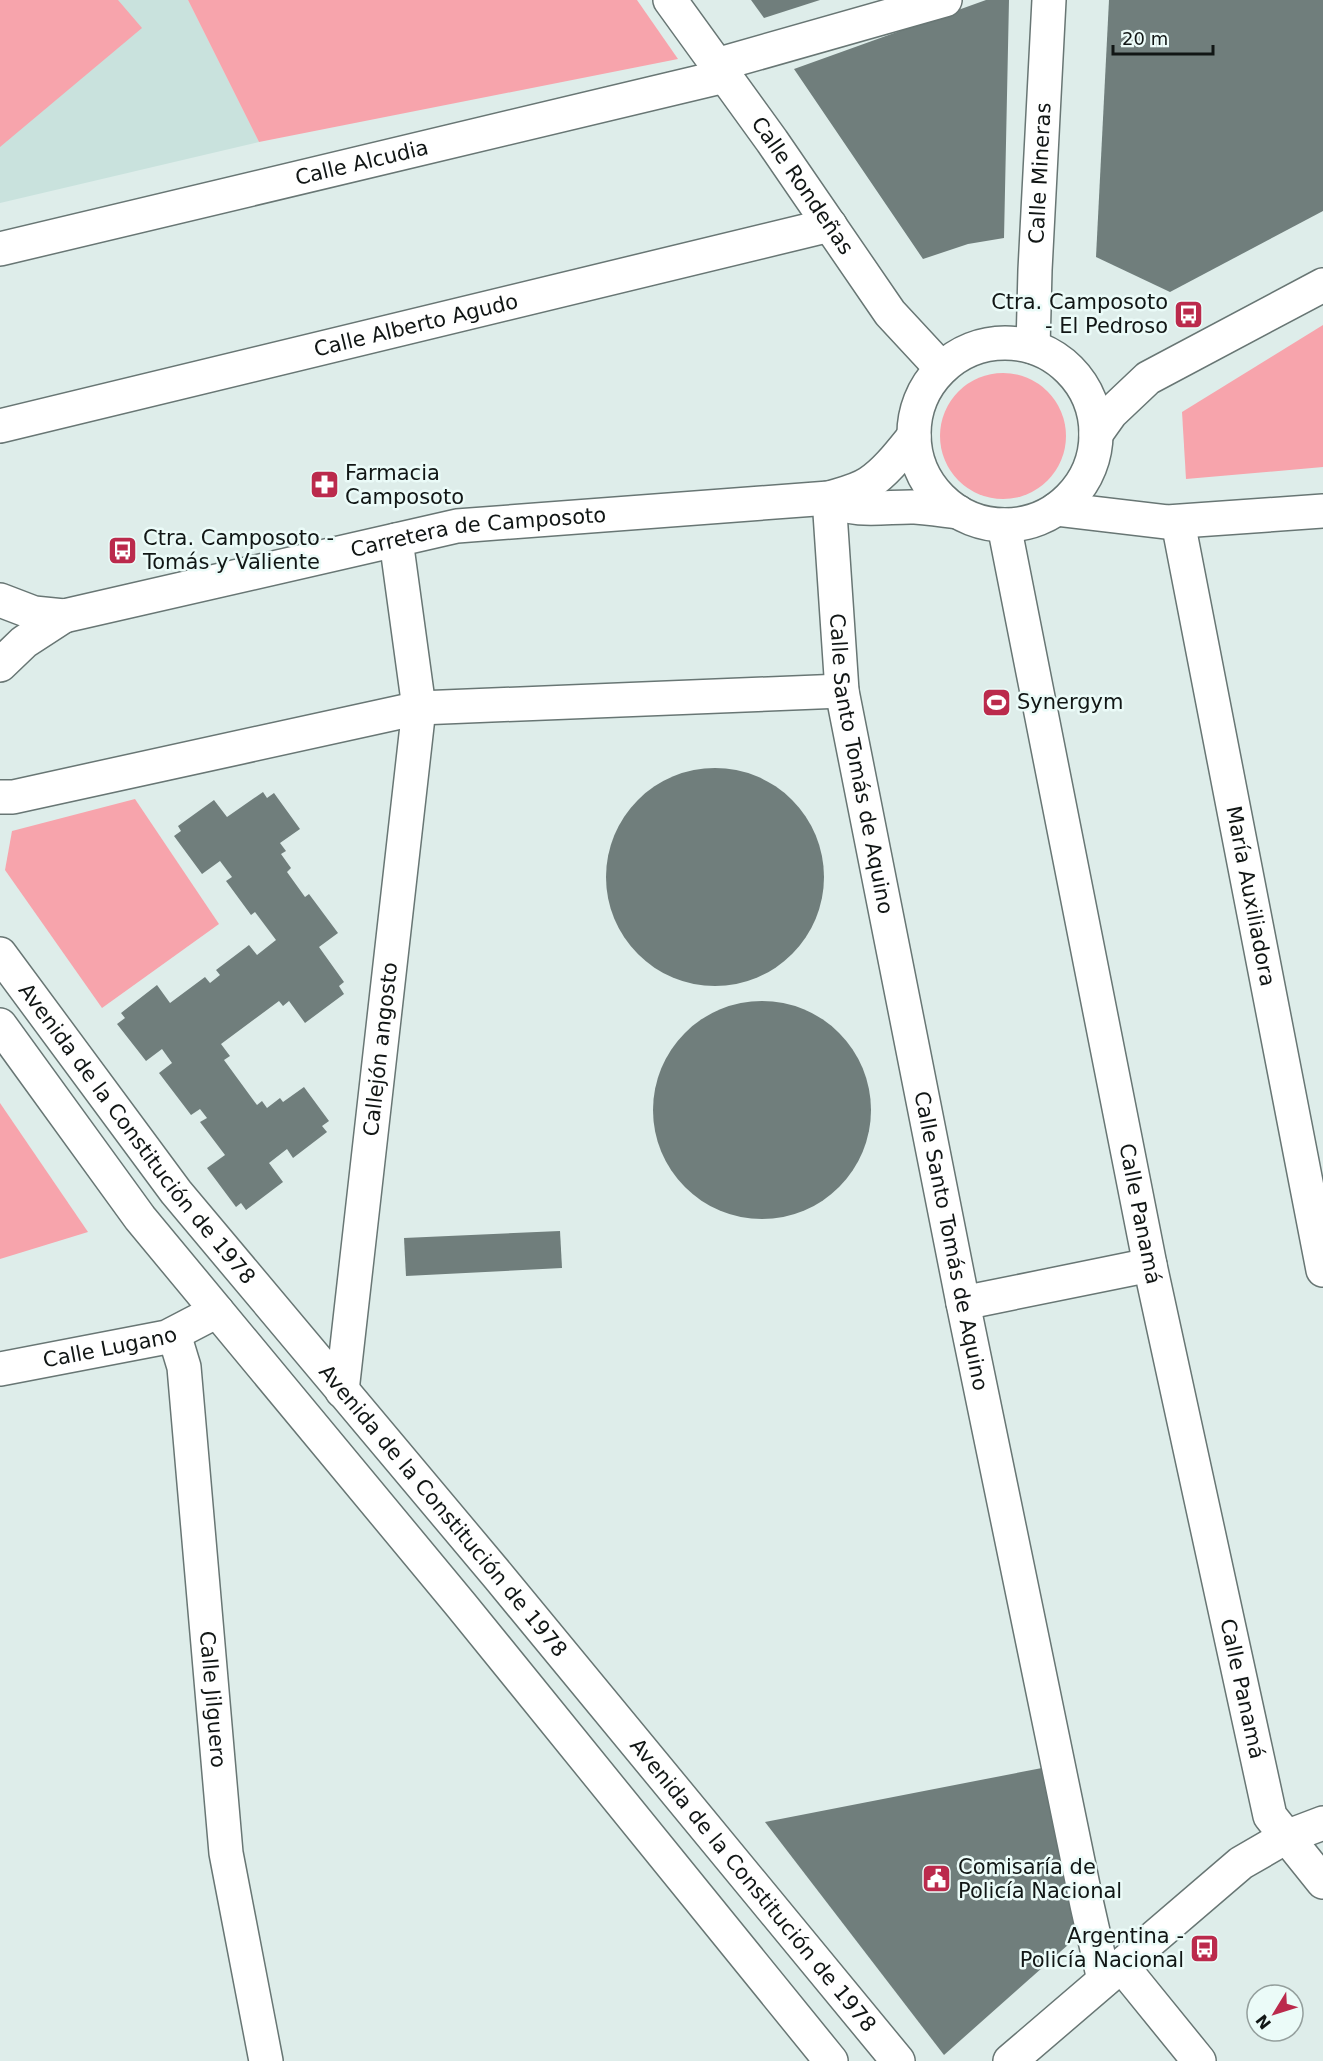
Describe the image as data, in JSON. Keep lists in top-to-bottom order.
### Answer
{
  "streets": {
    "street": [
      "Calle Alcudia",
      "Calle Mineras",
      "Calle Rondeñas",
      "Calle Alberto Agudo",
      "Carretera de Camposoto",
      "Calle Santo Tomás de Aquino",
      "María Auxiliadora",
      "Callejón angosto",
      "Avenida de la Constitución de 1978",
      "Calle Panamá",
      "Calle Lugano",
      "Calle Jilguero"
    ]
  },
  "crossings": [
    ["Calle Alcudia", "Calle Rondeñas"],
    ["Calle Mineras", "Calle Rondeñas"],
    ["Calle Mineras", "Carretera de Camposoto"],
    ["Calle Mineras", "Calle Panamá"],
    ["Calle Rondeñas", "Calle Alberto Agudo"],
    ["Calle Rondeñas", "Carretera de Camposoto"],
    ["Calle Rondeñas", "Calle Panamá"],
    ["Carretera de Camposoto", "Calle Santo Tomás de Aquino"],
    ["Carretera de Camposoto", "Callejón angosto"],
    ["Carretera de Camposoto", "Calle Panamá"],
    ["Callejón angosto", "Avenida de la Constitución de 1978"],
    ["Avenida de la Constitución de 1978", "Calle Lugano"],
    ["Calle Lugano", "Calle Jilguero"]
  ],
  "places": {
    "bus stop": ["Ctra. Camposoto - El Pedroso", "Ctra. Camposoto - Tomás y Valiente", "Argentina - Policía Nacional"],
    "pharmacy": ["Farmacia Camposoto"],
    "sports": ["Synergym"],
    "public building": ["Comisaría de Policía Nacional"]
  },
  "scale_bar": "20 m",
  "north": "bottom left"
}
